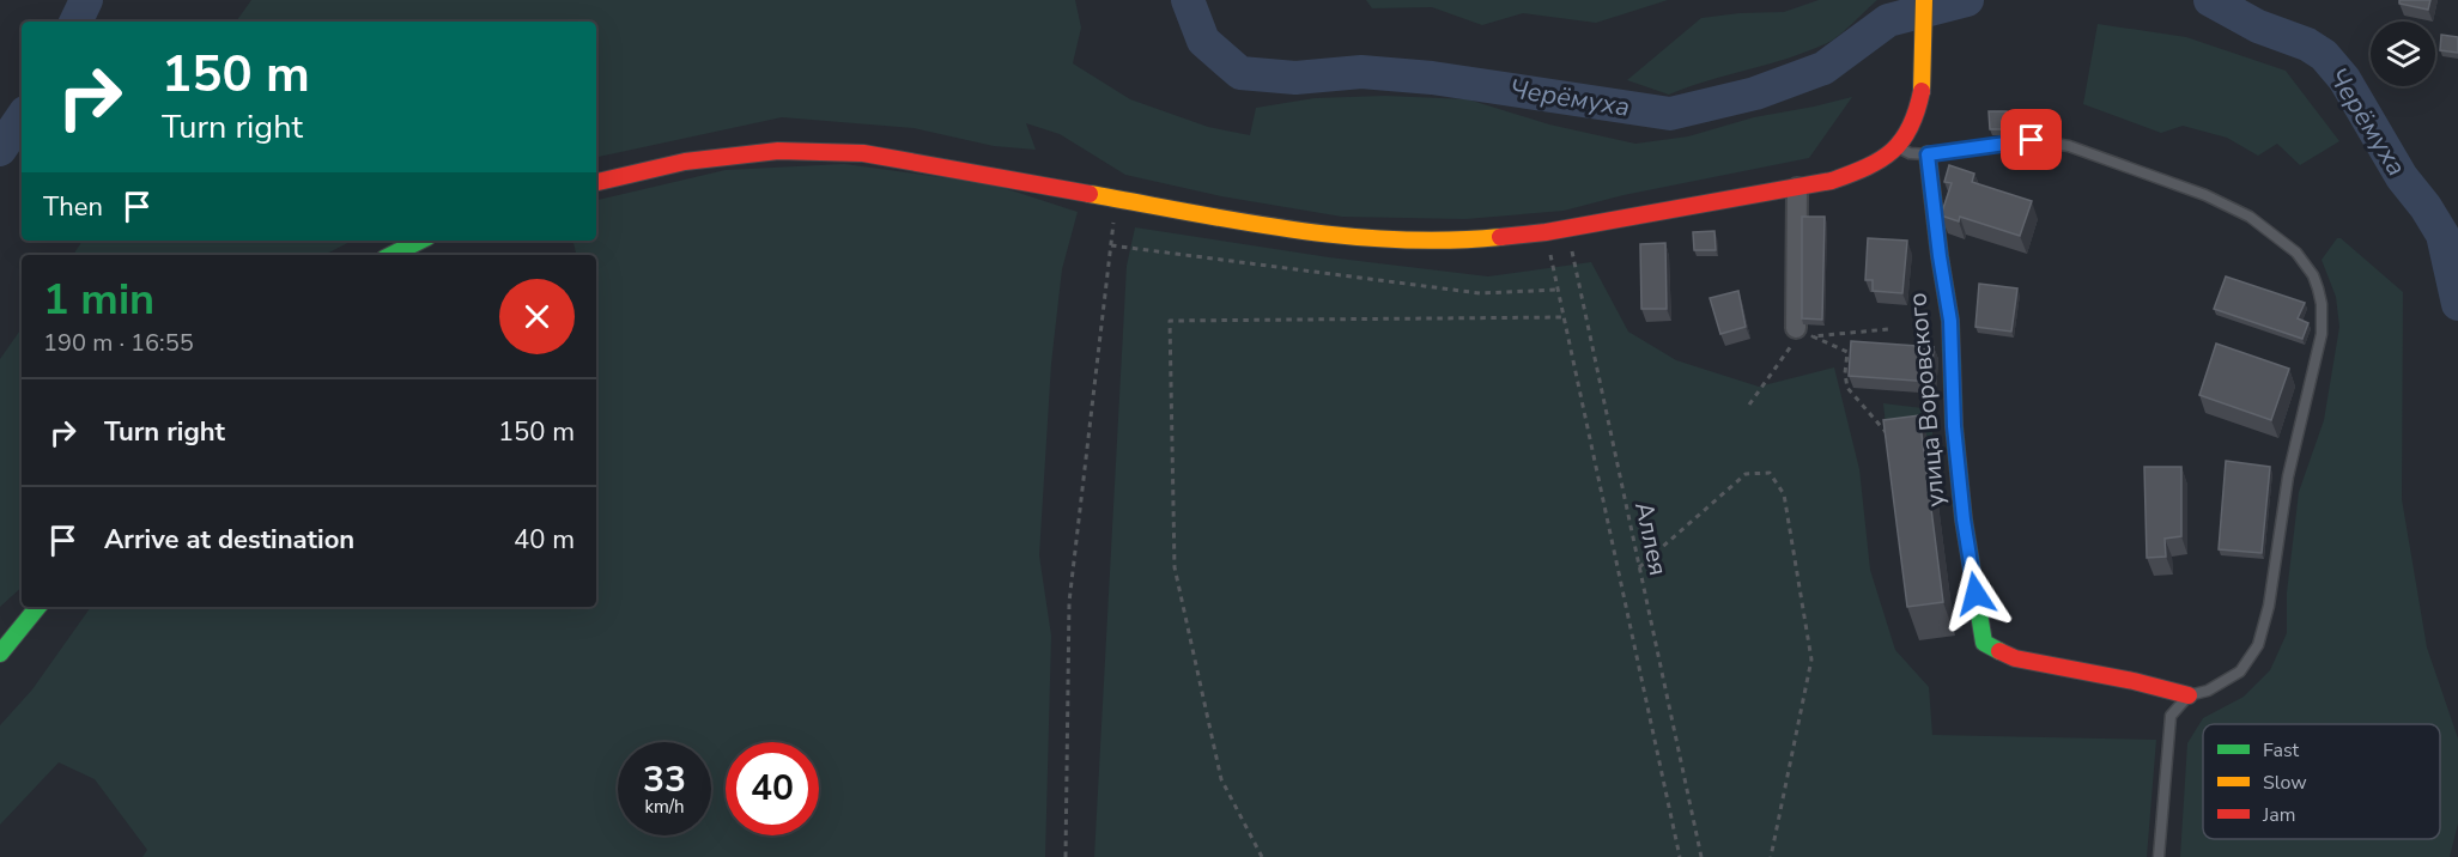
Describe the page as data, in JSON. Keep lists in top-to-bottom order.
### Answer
{
  "streets": {
    "main road": ["улица Воровского"],
    "path": ["Аллея"]
  },
  "water": ["Черёмуха"],
  "legend": ["Fast", "Slow", "Jam"],
  "page": {
    "turn": ["150 m", "Turn right"],
    "then": "Then",
    "heading": ["1 min", "190 m · 16:55"],
    "list": [
      {
        "name": "Turn right",
        "value": "150 m"
      },
      {
        "name": "Arrive at destination",
        "value": "40 m"
      }
    ],
    "speed": "33 km/h",
    "limit": "40"
  }
}
